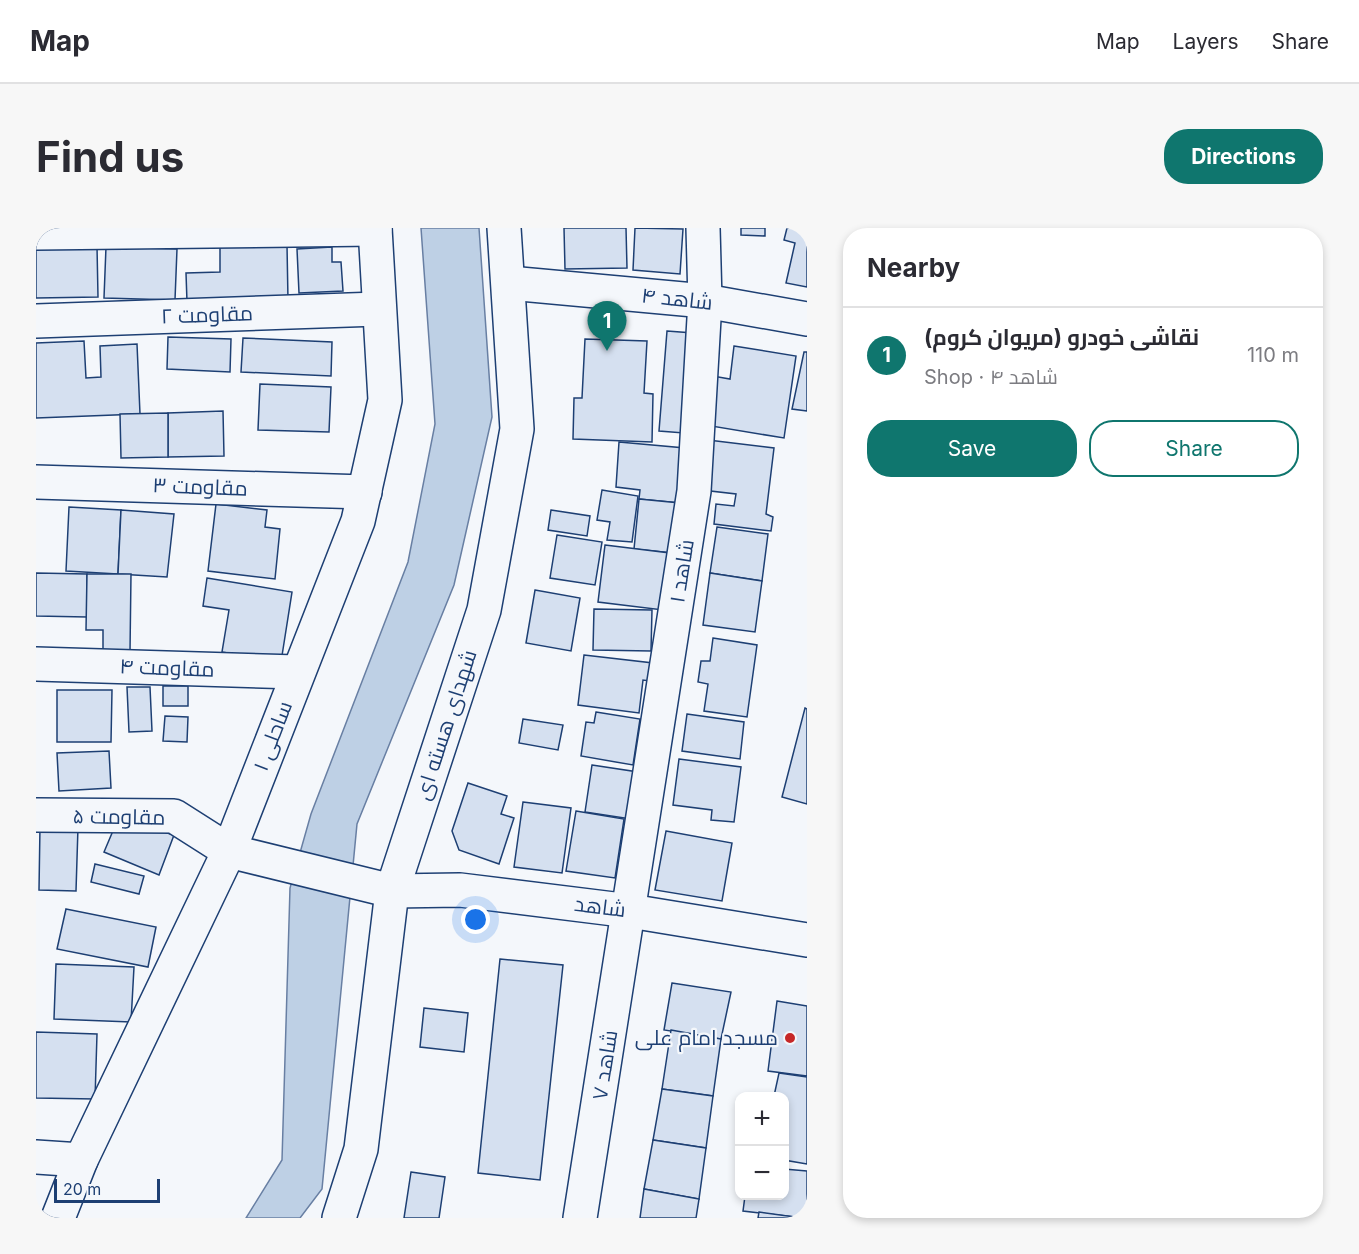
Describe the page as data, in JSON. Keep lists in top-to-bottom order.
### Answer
{
  "streets": {
    "street": [
      "شاهد ۴",
      "مقاومت ۲",
      "مقاومت ۳",
      "شاهد ۱",
      "مقاومت ۴",
      "شهدای هسته ای",
      "ساحلی ۱",
      "مقاومت ۵",
      "شاهد",
      "شاهد ۷"
    ]
  },
  "crossings": [
    ["شاهد ۴", "شاهد ۱"],
    ["شاهد ۴", "شهدای هسته ای"],
    ["مقاومت ۲", "ساحلی ۱"],
    ["مقاومت ۳", "ساحلی ۱"],
    ["شاهد ۱", "شاهد"],
    ["شاهد ۱", "شاهد ۷"],
    ["مقاومت ۴", "ساحلی ۱"],
    ["شهدای هسته ای", "مقاومت ۵"],
    ["شهدای هسته ای", "شاهد"],
    ["ساحلی ۱", "مقاومت ۵"],
    ["مقاومت ۵", "شاهد"],
    ["شاهد", "شاهد ۷"]
  ],
  "places": ["مسجد امام علی"],
  "scale_bar": "20 m",
  "page": {
    "header": "Map",
    "nav": ["Map", "Layers", "Share"],
    "buttons": [
      "Directions",
      ["Save", "Share"]
    ],
    "title": "Find us",
    "heading": "Nearby",
    "pins": "1",
    "list": [
      {
        "mark": "1",
        "name": "نقاشی خودرو (مریوان کروم)",
        "note": "Shop · شاهد ۴",
        "value": "110 m"
      }
    ],
    "map_buttons": ["+", "−"],
    "scale": "20 m"
  }
}
